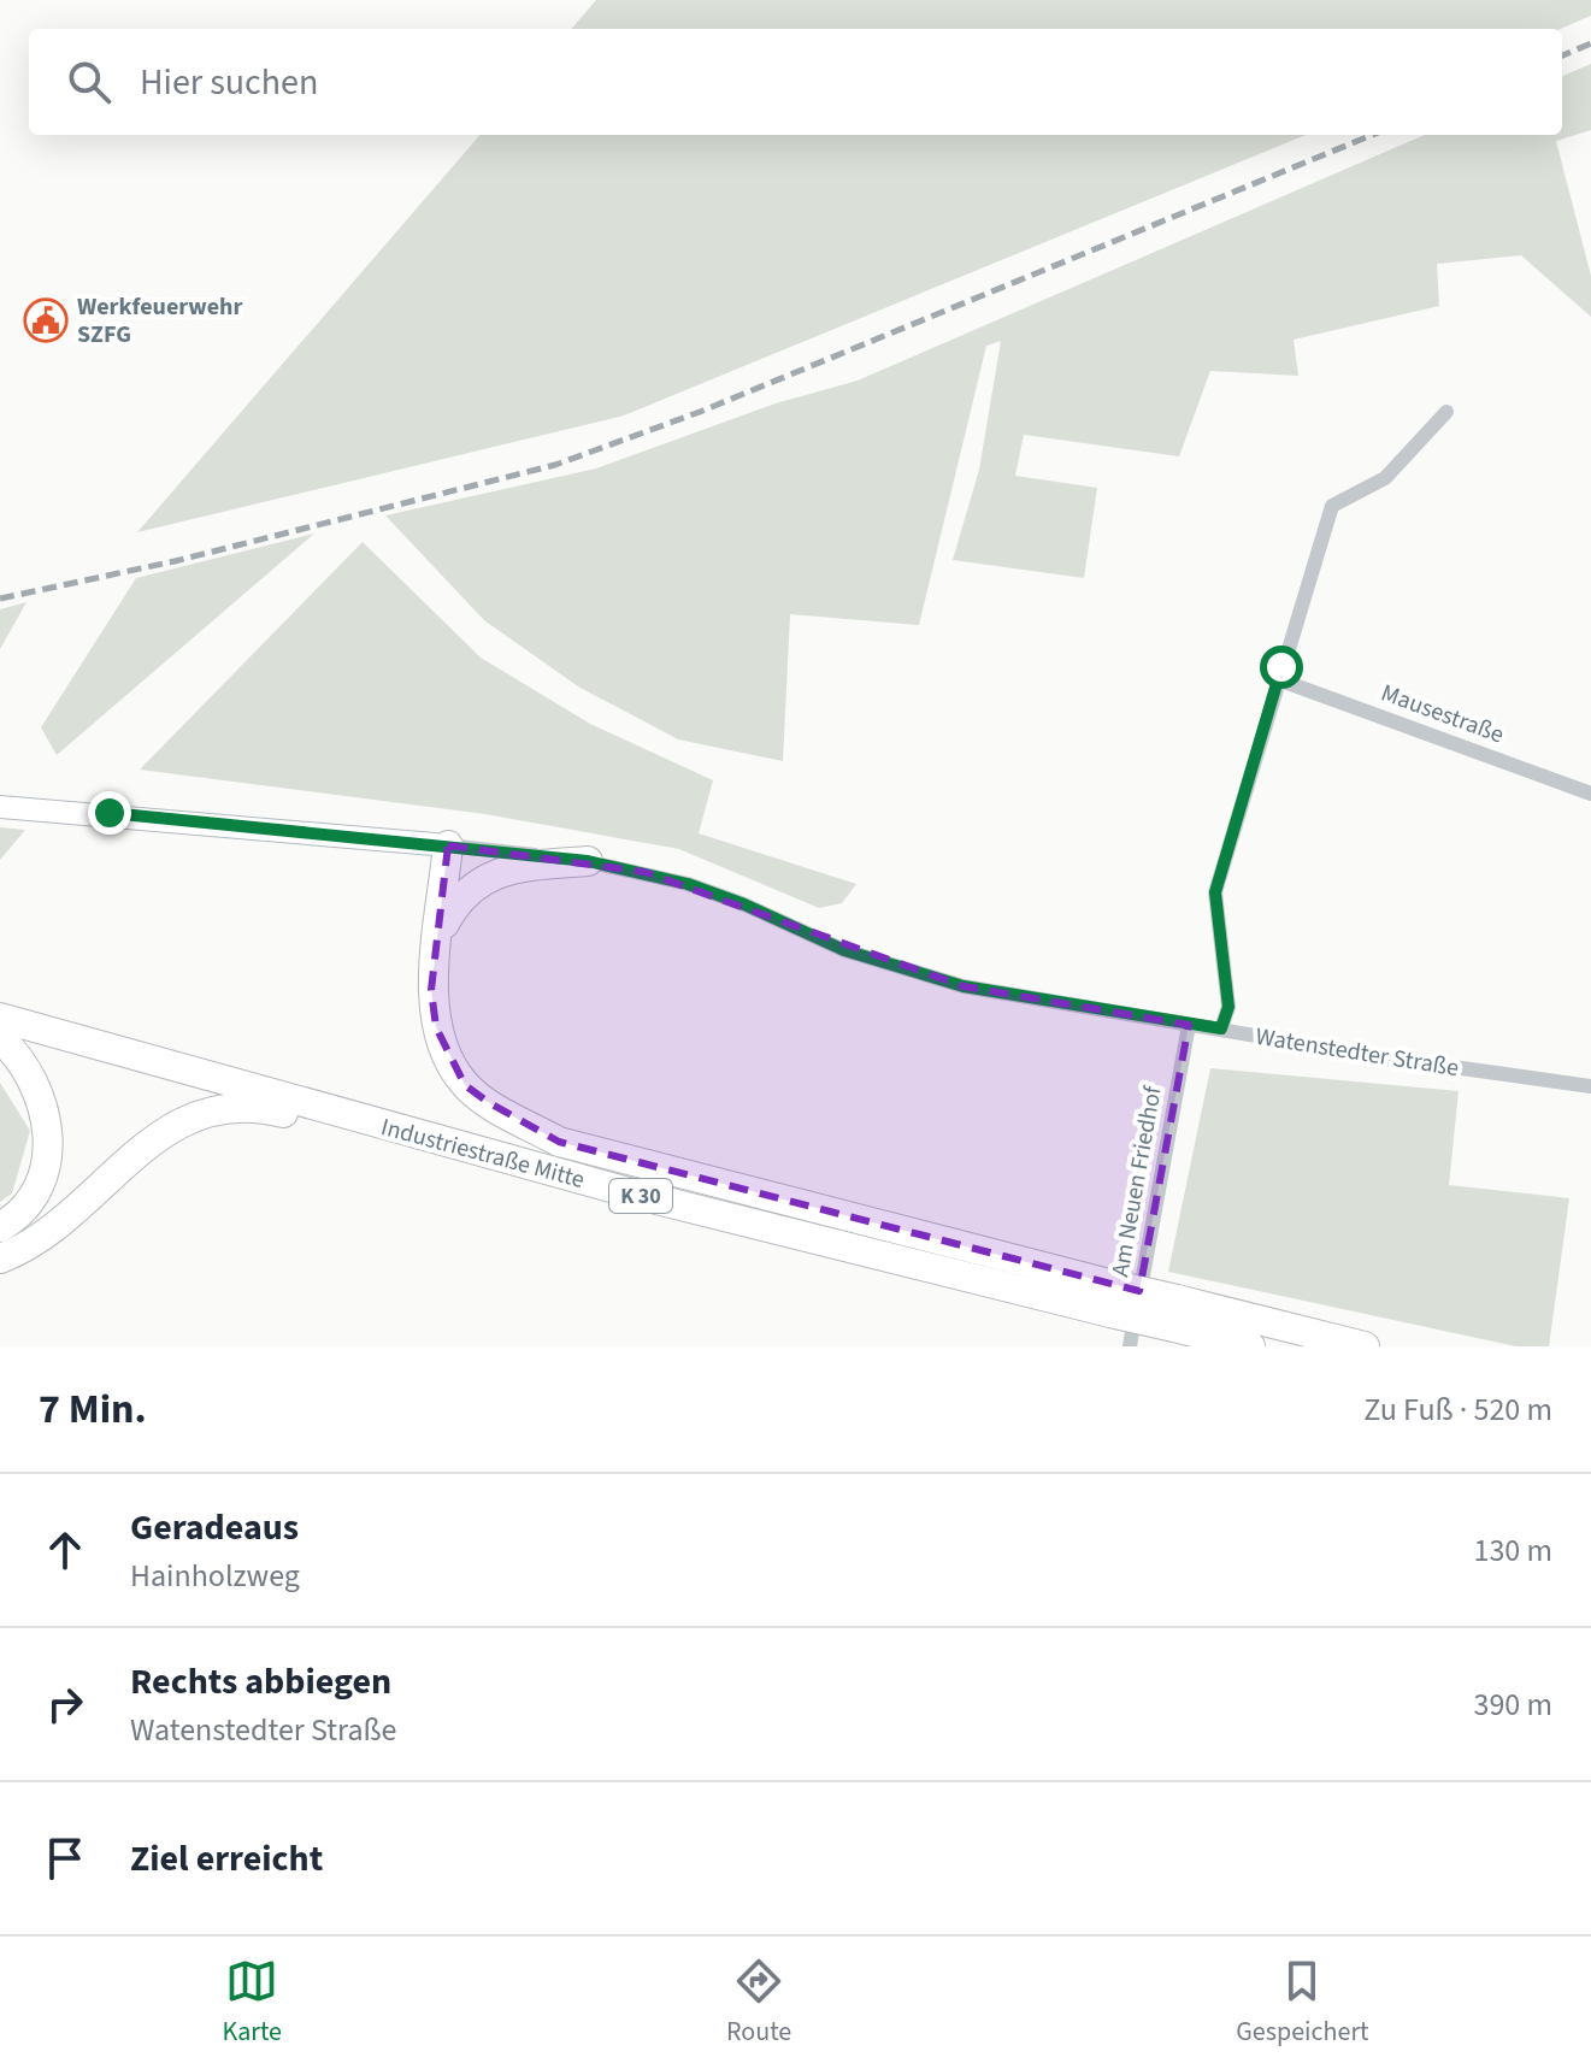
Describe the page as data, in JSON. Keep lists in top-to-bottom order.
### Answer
{
  "streets": {
    "highway": ["Industriestraße Mitte", "K 30"],
    "main road": ["Watenstedter Straße"],
    "street": ["Mausestraße", "Am Neuen Friedhof"]
  },
  "crossings": [
    ["Watenstedter Straße", "Industriestraße Mitte"],
    ["Watenstedter Straße", "Am Neuen Friedhof"]
  ],
  "places": {
    "public building": ["Werkfeuerwehr SZFG"]
  },
  "page": {
    "search": "Hier suchen",
    "heading": ["7 Min.", "Zu Fuß · 520 m"],
    "list": [
      ["Geradeaus", "Hainholzweg", "130 m"],
      ["Rechts abbiegen", "Watenstedter Straße", "390 m"],
      "Ziel erreicht"
    ],
    "nav": ["Karte", "Route", "Gespeichert"]
  }
}
